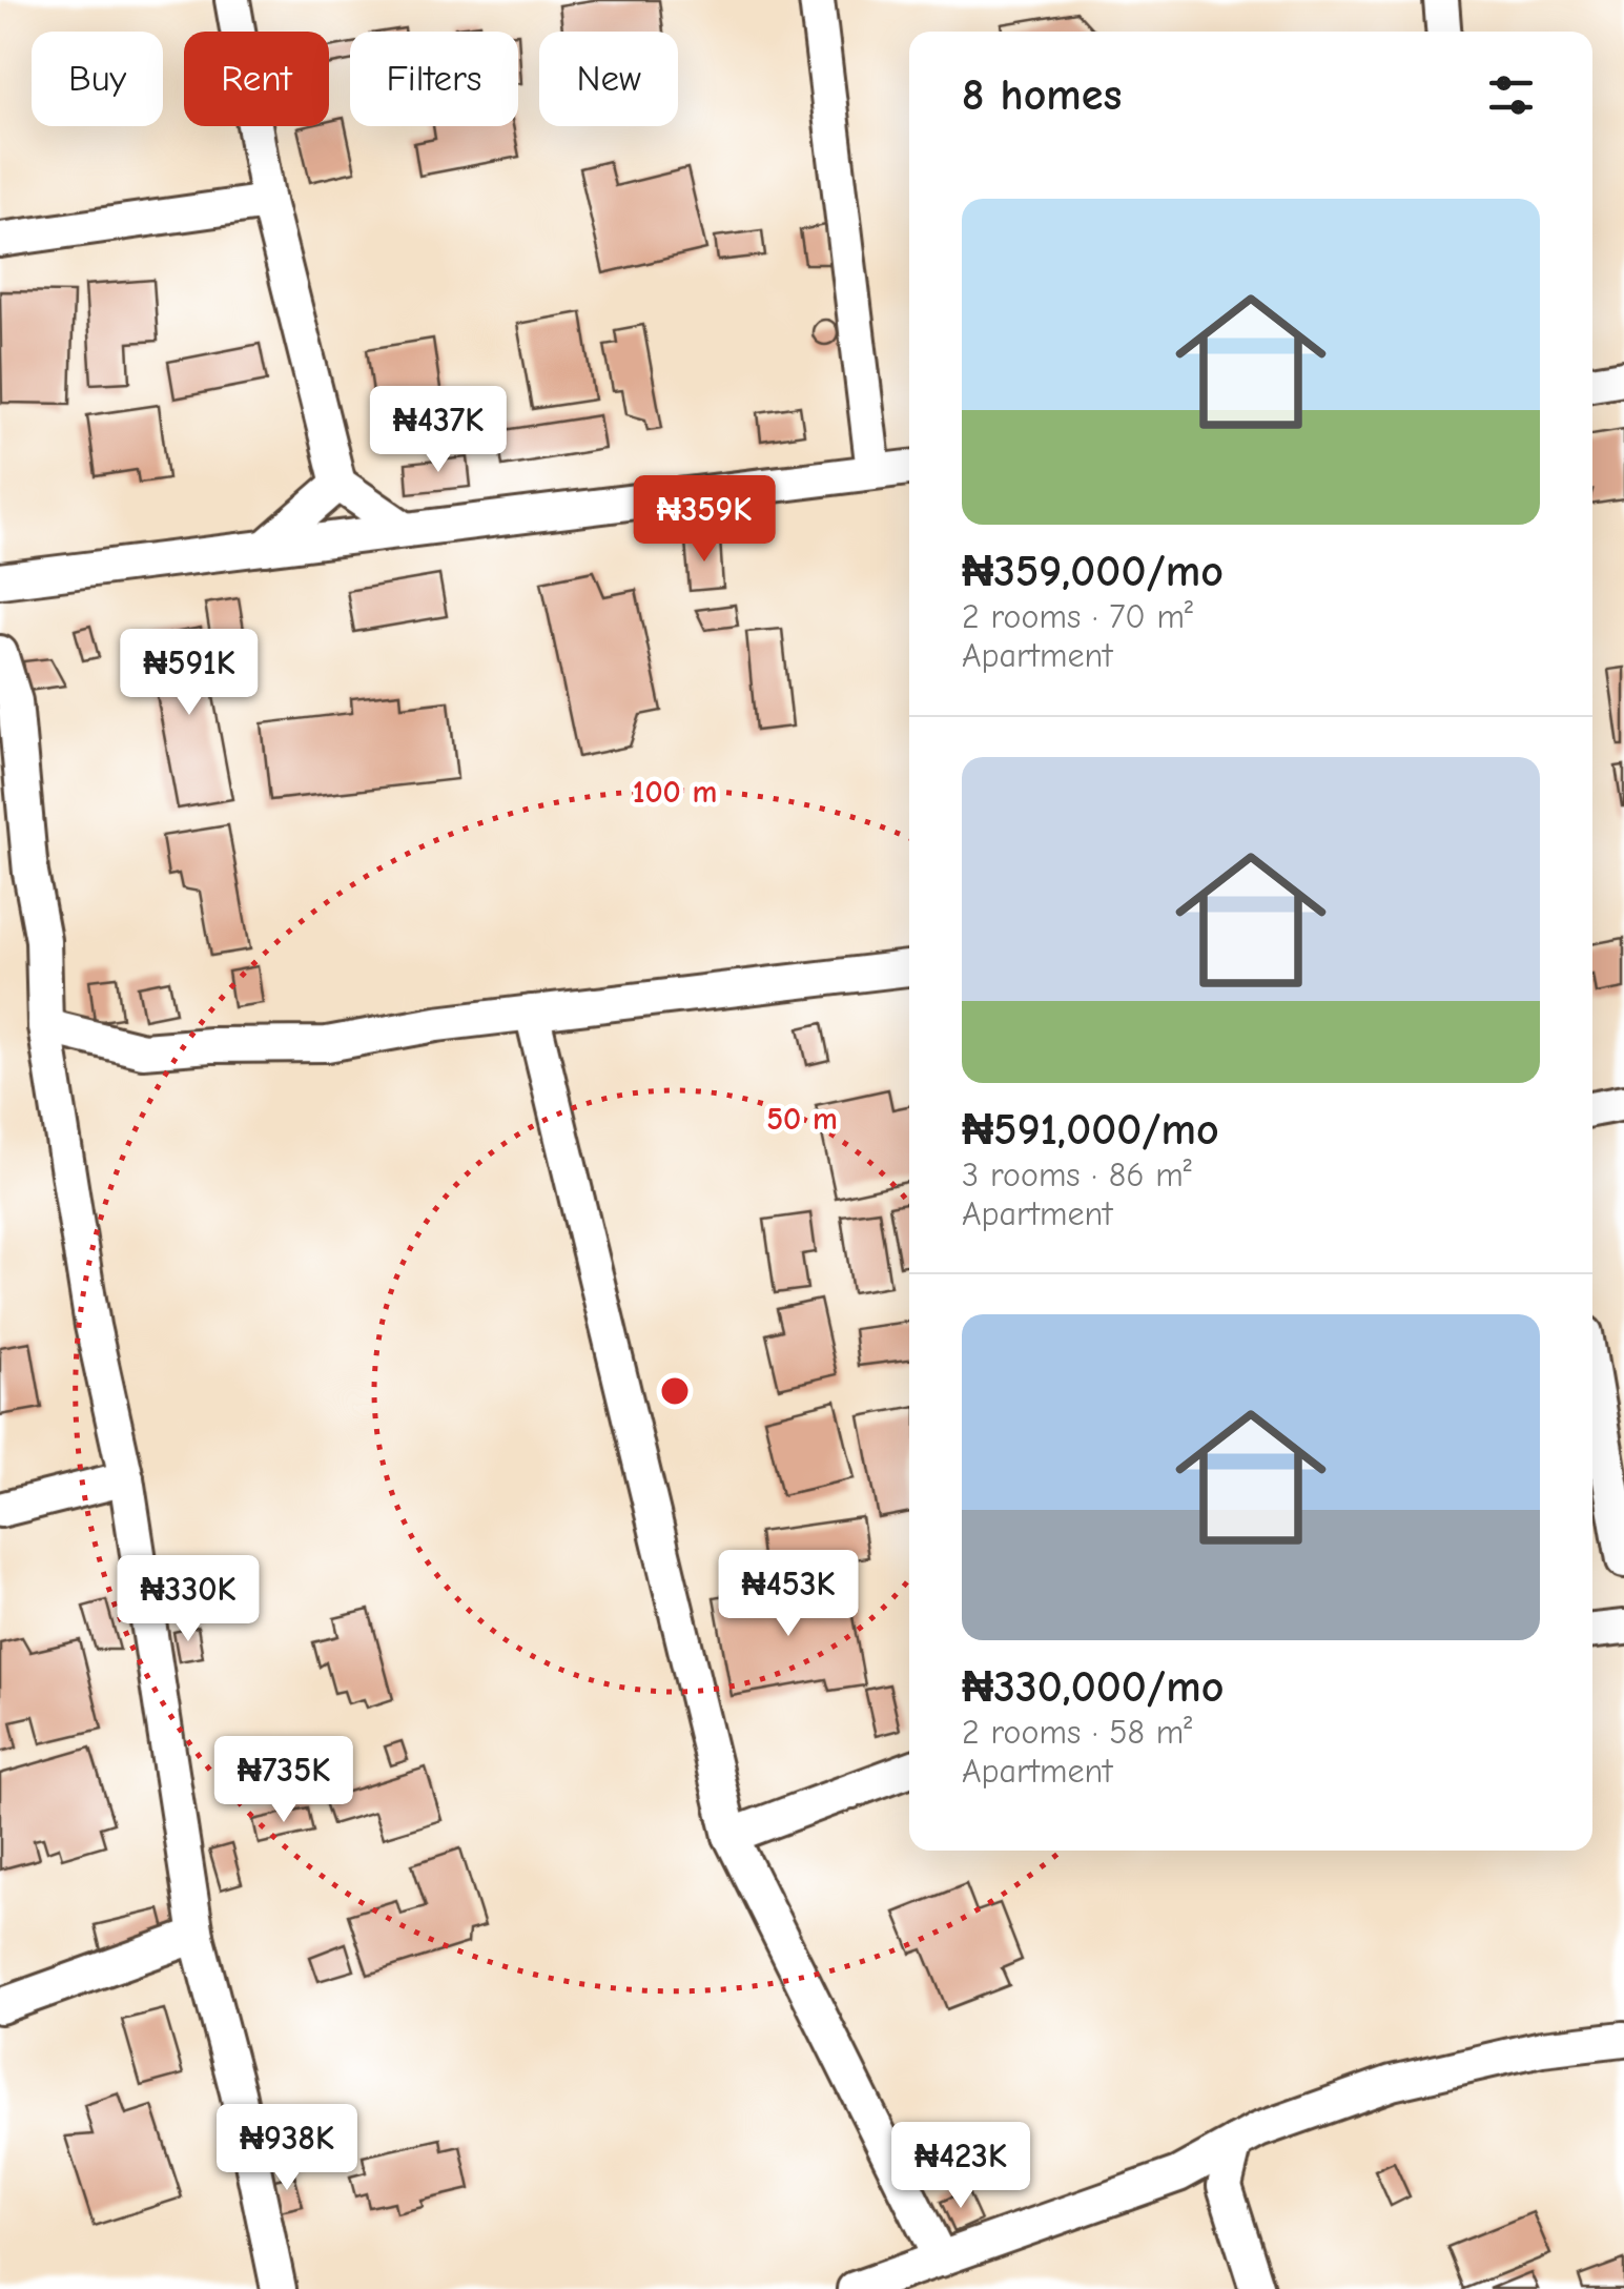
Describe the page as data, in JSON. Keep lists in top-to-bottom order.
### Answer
{
  "page": {
    "chip": [
      "Buy",
      "Rent",
      "Filters",
      "New"
    ],
    "heading": "8 homes",
    "list": [
      {
        "name": "₦359,000/mo",
        "note": "2 rooms · 70 m² · Apartment"
      },
      {
        "name": "₦591,000/mo",
        "note": "3 rooms · 86 m² · Apartment"
      },
      {
        "name": "₦330,000/mo",
        "note": "2 rooms · 58 m² · Apartment"
      }
    ],
    "price": [
      "₦437K",
      "₦359K",
      "₦591K",
      "₦453K",
      "₦330K",
      "₦735K",
      "₦938K",
      "₦423K"
    ]
  },
  "rings": ["100 m", "50 m"]
}
